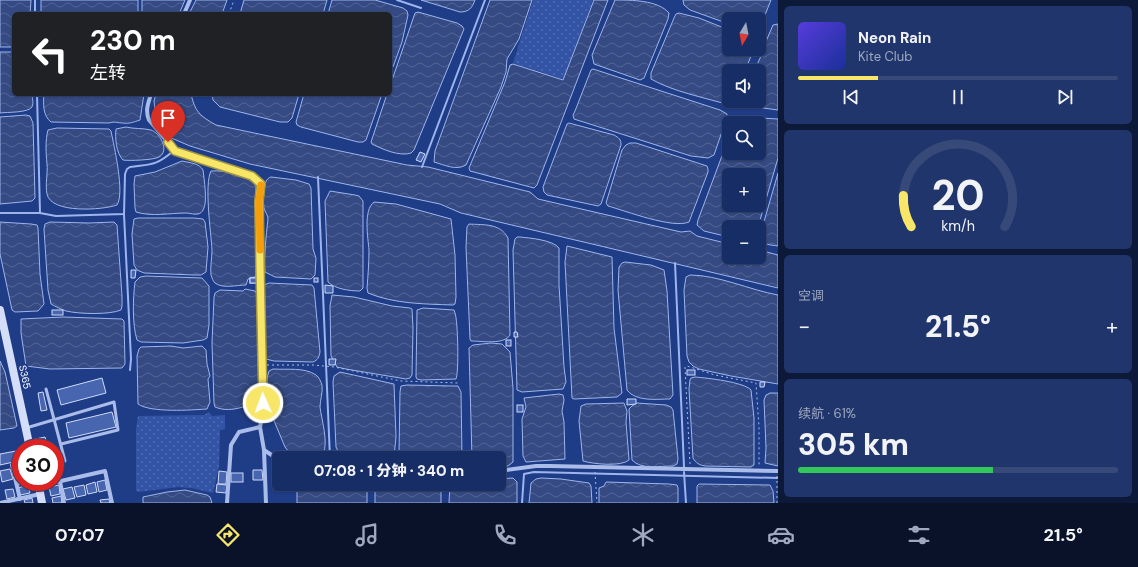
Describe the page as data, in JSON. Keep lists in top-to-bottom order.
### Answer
{
  "streets": {
    "street": ["S365"]
  },
  "north": "bottom",
  "page": {
    "map_buttons": ["+", "−"],
    "turn": ["230 m", "左转"],
    "song": ["Neon Rain", "Kite Club"],
    "tile": [
      "空调",
      ["续航 · 61%", "305 km"]
    ],
    "heat": ["−", "21.5°", "+"],
    "limit": "30",
    "trip": "07:08 · 1 分钟 · 340 m",
    "tabs": ["07:07", "21.5°"],
    "gauge": ["20", "km/h"]
  }
}
